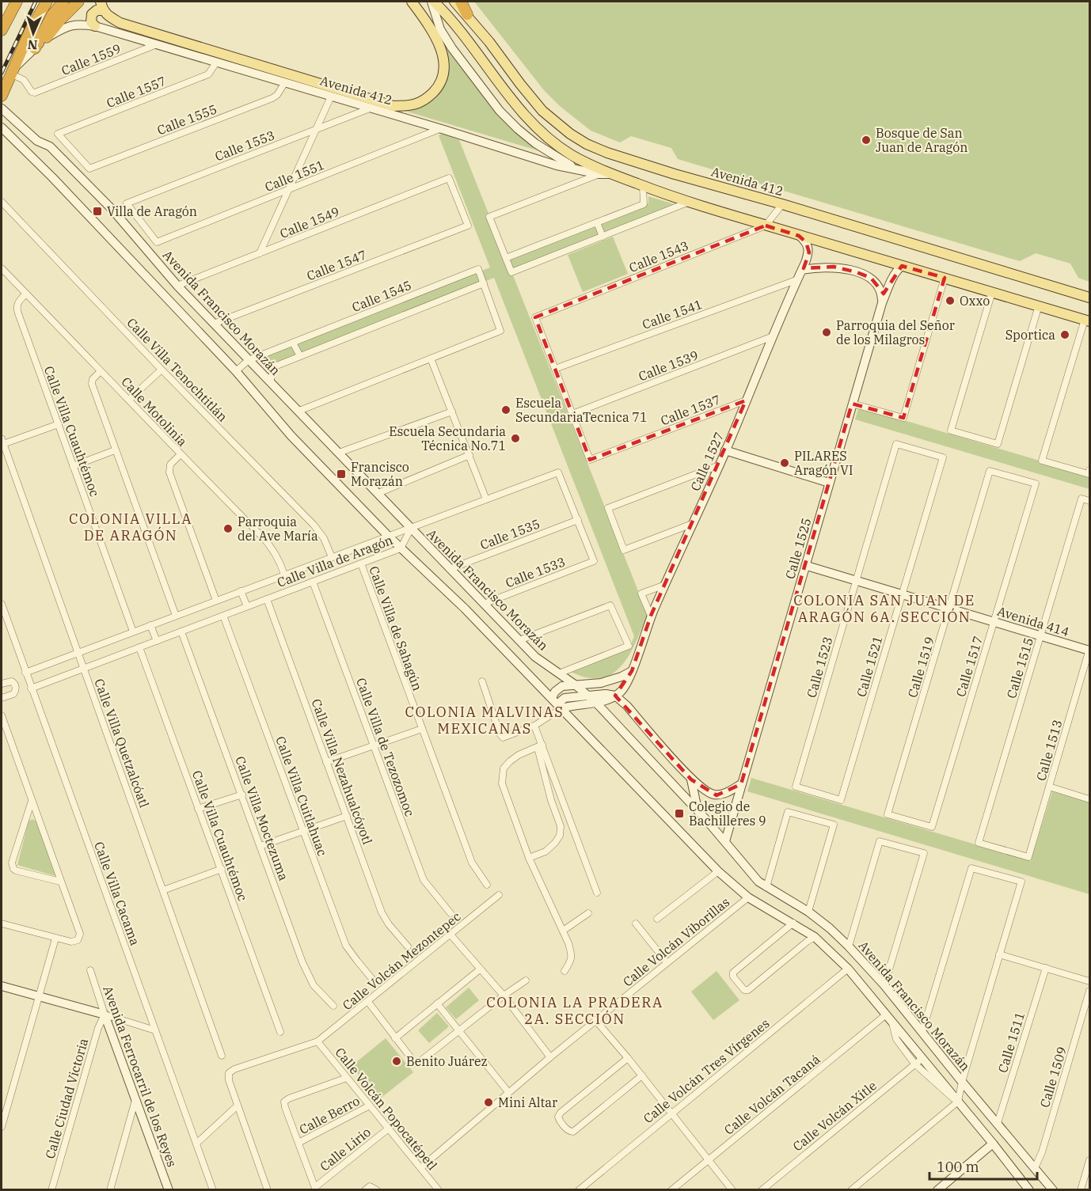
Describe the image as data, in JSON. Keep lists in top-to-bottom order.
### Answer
{
  "streets": {
    "main road": ["Avenida 412"],
    "street": [
      "Calle 1559",
      "Calle 1557",
      "Calle 1555",
      "Calle 1553",
      "Calle 1551",
      "Calle 1549",
      "Calle 1543",
      "Calle 1547",
      "Calle 1545",
      "Avenida Francisco Morazán",
      "Calle 1541",
      "Calle 1539",
      "Calle Villa Tenochtitlán",
      "Calle 1537",
      "Calle Motolinia",
      "Calle Villa Cuauhtémoc",
      "Calle 1527",
      "Calle 1535",
      "Calle 1525",
      "Calle Villa de Aragón",
      "Calle 1533",
      "Avenida 414",
      "Calle Villa de Sahagún",
      "Calle 1521",
      "Calle 1517",
      "Calle 1523",
      "Calle 1519",
      "Calle 1515",
      "Calle Villa Quetzalcóatl",
      "Calle Villa de Tezozomoc",
      "Calle 1513",
      "Calle Villa Nezahualcóyotl",
      "Calle Villa Cuitlahuac",
      "Calle Villa Moctezuma",
      "Calle Villa Cacama",
      "Calle Volcán Viborillas",
      "Calle Volcán Mezontepec",
      "Calle 1511",
      "Calle Volcán Tres Vírgenes",
      "Avenida Ferrocarril de los Reyes",
      "Calle 1509",
      "Calle Volcán Tacaná",
      "Calle Ciudad Victoria",
      "Calle Volcán Popocatépetl",
      "Calle Berro",
      "Calle Volcán Xitle",
      "Calle Lirio"
    ]
  },
  "crossings": [
    ["Calle 1559", "Avenida 412"],
    ["Avenida 412", "Calle 1557"],
    ["Avenida 412", "Calle 1555"],
    ["Avenida 412", "Calle 1553"],
    ["Avenida 412", "Calle 1551"],
    ["Avenida 412", "Calle 1543"],
    ["Avenida 412", "Calle 1527"],
    ["Avenida 412", "Calle 1525"],
    ["Calle 1557", "Calle 1555"],
    ["Calle 1553", "Calle 1551"],
    ["Calle 1549", "Calle 1547"],
    ["Calle 1549", "Avenida Francisco Morazán"],
    ["Calle 1543", "Calle 1541"],
    ["Calle 1547", "Avenida Francisco Morazán"],
    ["Calle 1545", "Avenida Francisco Morazán"],
    ["Avenida Francisco Morazán", "Calle 1535"],
    ["Avenida Francisco Morazán", "Calle 1525"],
    ["Avenida Francisco Morazán", "Calle Villa de Aragón"],
    ["Avenida Francisco Morazán", "Calle 1533"],
    ["Avenida Francisco Morazán", "Calle 1511"],
    ["Avenida Francisco Morazán", "Calle 1509"],
    ["Calle 1541", "Calle 1527"],
    ["Calle 1539", "Calle 1537"],
    ["Calle 1539", "Calle 1527"],
    ["Calle Villa Tenochtitlán", "Calle Villa de Aragón"],
    ["Calle 1537", "Calle 1527"],
    ["Calle Motolinia", "Calle Villa Cuauhtémoc"],
    ["Calle Motolinia", "Calle Villa de Aragón"],
    ["Calle Villa Cuauhtémoc", "Calle Villa de Aragón"],
    ["Calle 1535", "Calle 1533"],
    ["Calle 1525", "Avenida 414"],
    ["Calle Villa de Aragón", "Calle Villa de Sahagún"],
    ["Calle Villa de Aragón", "Calle Villa Quetzalcóatl"],
    ["Calle Villa de Aragón", "Calle Villa de Tezozomoc"],
    ["Calle Villa de Aragón", "Calle Villa Nezahualcóyotl"],
    ["Calle Villa de Aragón", "Calle Villa Cuitlahuac"],
    ["Calle Villa de Aragón", "Calle Villa Moctezuma"],
    ["Calle Villa de Aragón", "Calle Villa Cacama"],
    ["Avenida 414", "Calle 1521"],
    ["Avenida 414", "Calle 1517"],
    ["Avenida 414", "Calle 1523"],
    ["Avenida 414", "Calle 1519"],
    ["Avenida 414", "Calle 1515"],
    ["Avenida 414", "Calle 1513"],
    ["Calle 1521", "Calle 1523"],
    ["Calle 1517", "Calle 1519"],
    ["Calle 1515", "Calle 1513"],
    ["Calle Volcán Viborillas", "Calle Volcán Popocatépetl"],
    ["Calle Volcán Mezontepec", "Calle Volcán Popocatépetl"],
    ["Avenida Ferrocarril de los Reyes", "Calle Ciudad Victoria"],
    ["Calle Volcán Popocatépetl", "Calle Berro"],
    ["Calle Volcán Popocatépetl", "Calle Lirio"]
  ],
  "districts": [
    "COLONIA VILLA DE ARAGÓN",
    "COLONIA SAN JUAN DE ARAGÓN 6A. SECCIÓN",
    "COLONIA MALVINAS MEXICANAS",
    "COLONIA LA PRADERA 2A. SECCIÓN"
  ],
  "places": {
    "other": [
      "Bosque de San Juan de Aragón",
      "Oxxo",
      "Parroquia del Señor de los Milagros",
      "Sportica",
      "Escuela SecundariaTecnica 71",
      "Escuela Secundaria Técnica No.71",
      "PILARES Aragón VI",
      "Parroquia del Ave María",
      "Benito Juárez",
      "Mini Altar"
    ],
    "transit": ["Villa de Aragón", "Francisco Morazán", "Colegio de Bachilleres 9"]
  },
  "scale_bar": "100 m",
  "north": "bottom"
}
